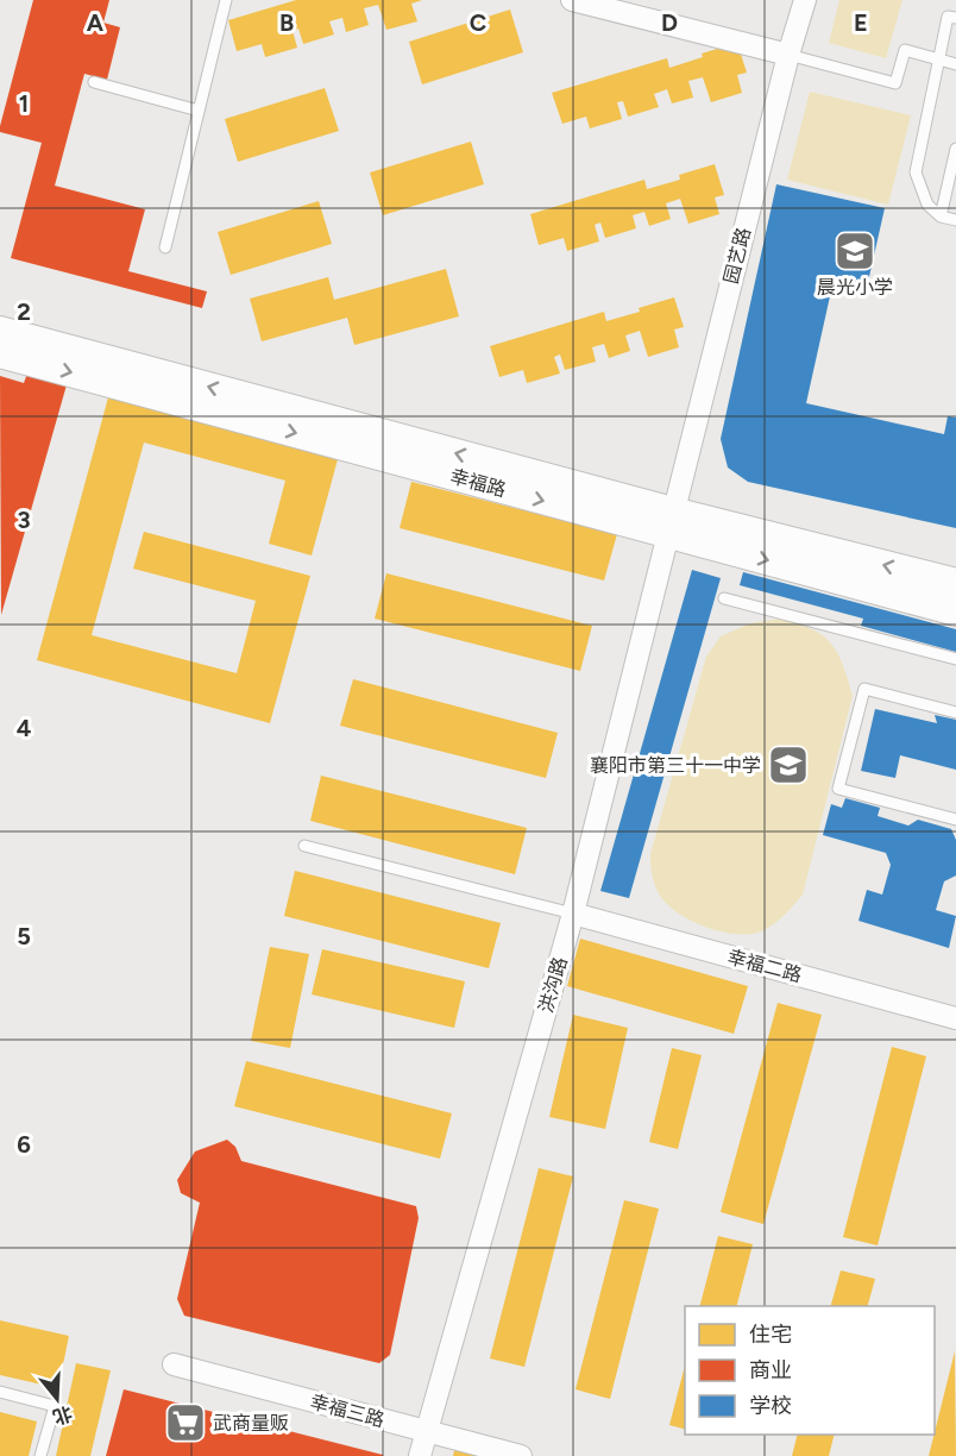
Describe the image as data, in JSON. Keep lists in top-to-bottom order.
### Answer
{
  "streets": {
    "street": [
      "园艺路",
      "幸福路",
      "幸福二路",
      "洪沟路",
      "幸福三路"
    ]
  },
  "crossings": [
    ["园艺路", "幸福路"],
    ["园艺路", "洪沟路"],
    ["幸福路", "洪沟路"],
    ["幸福二路", "洪沟路"],
    ["洪沟路", "幸福三路"]
  ],
  "places": {
    "school or university": ["晨光小学", "襄阳市第三十一中学"],
    "supermarket": ["武商量贩"]
  },
  "legend": ["住宅", "商业", "学校"],
  "north": "bottom",
  "grid": {
    "columns": [
      "A",
      "B",
      "C",
      "D",
      "E"
    ],
    "rows": [
      "1",
      "2",
      "3",
      "4",
      "5",
      "6"
    ]
  }
}
